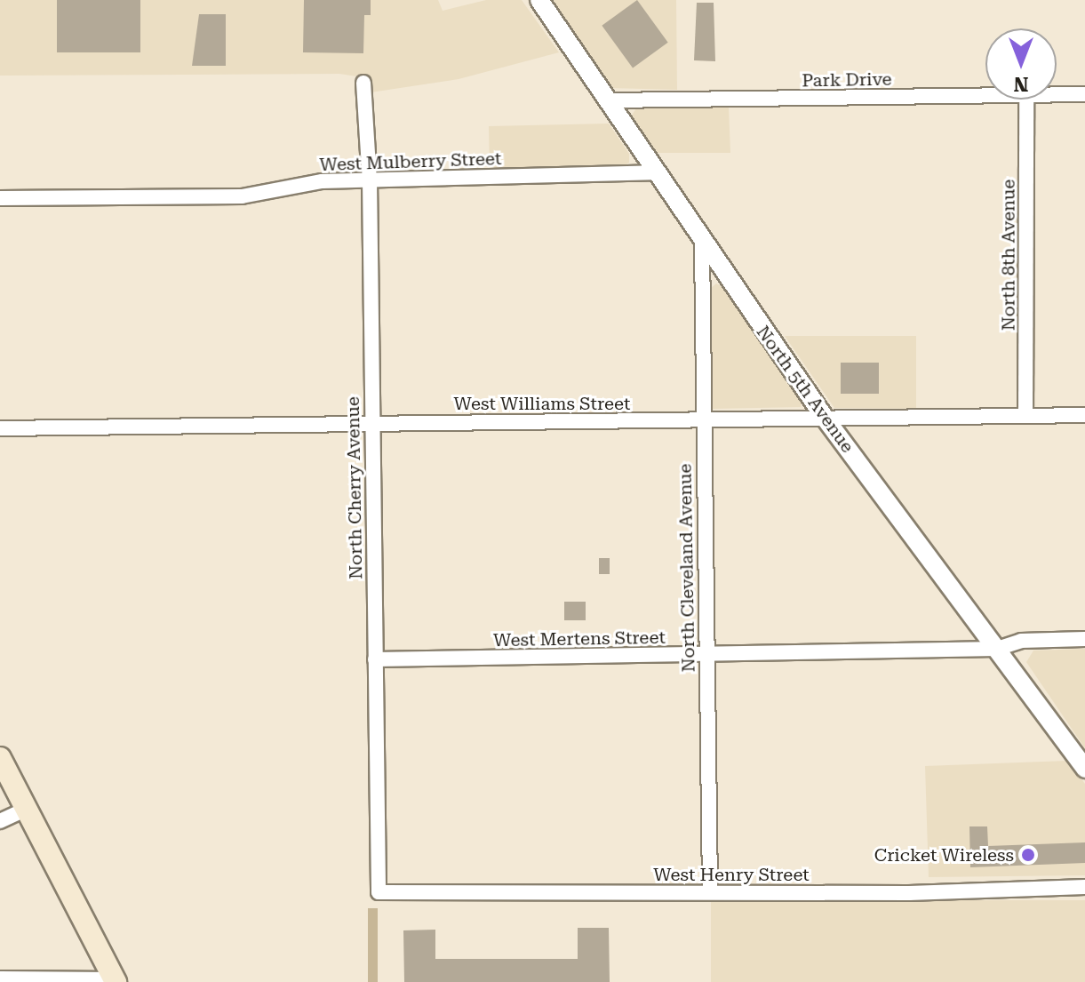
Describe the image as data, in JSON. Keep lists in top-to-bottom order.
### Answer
{
  "streets": {
    "street": [
      "Park Drive",
      "West Mulberry Street",
      "North 8th Avenue",
      "North 5th Avenue",
      "West Williams Street",
      "North Cherry Avenue",
      "North Cleveland Avenue",
      "West Mertens Street",
      "West Henry Street"
    ]
  },
  "crossings": [
    ["Park Drive", "North 5th Avenue"],
    ["West Mulberry Street", "North 5th Avenue"],
    ["West Mulberry Street", "North Cherry Avenue"],
    ["North 8th Avenue", "West Williams Street"],
    ["North 5th Avenue", "West Williams Street"],
    ["North 5th Avenue", "North Cleveland Avenue"],
    ["North 5th Avenue", "West Mertens Street"],
    ["West Williams Street", "North Cherry Avenue"],
    ["West Williams Street", "North Cleveland Avenue"],
    ["North Cherry Avenue", "West Mertens Street"],
    ["North Cherry Avenue", "West Henry Street"],
    ["North Cleveland Avenue", "West Mertens Street"],
    ["North Cleveland Avenue", "West Henry Street"]
  ],
  "places": ["Cricket Wireless"],
  "north": "bottom"
}
